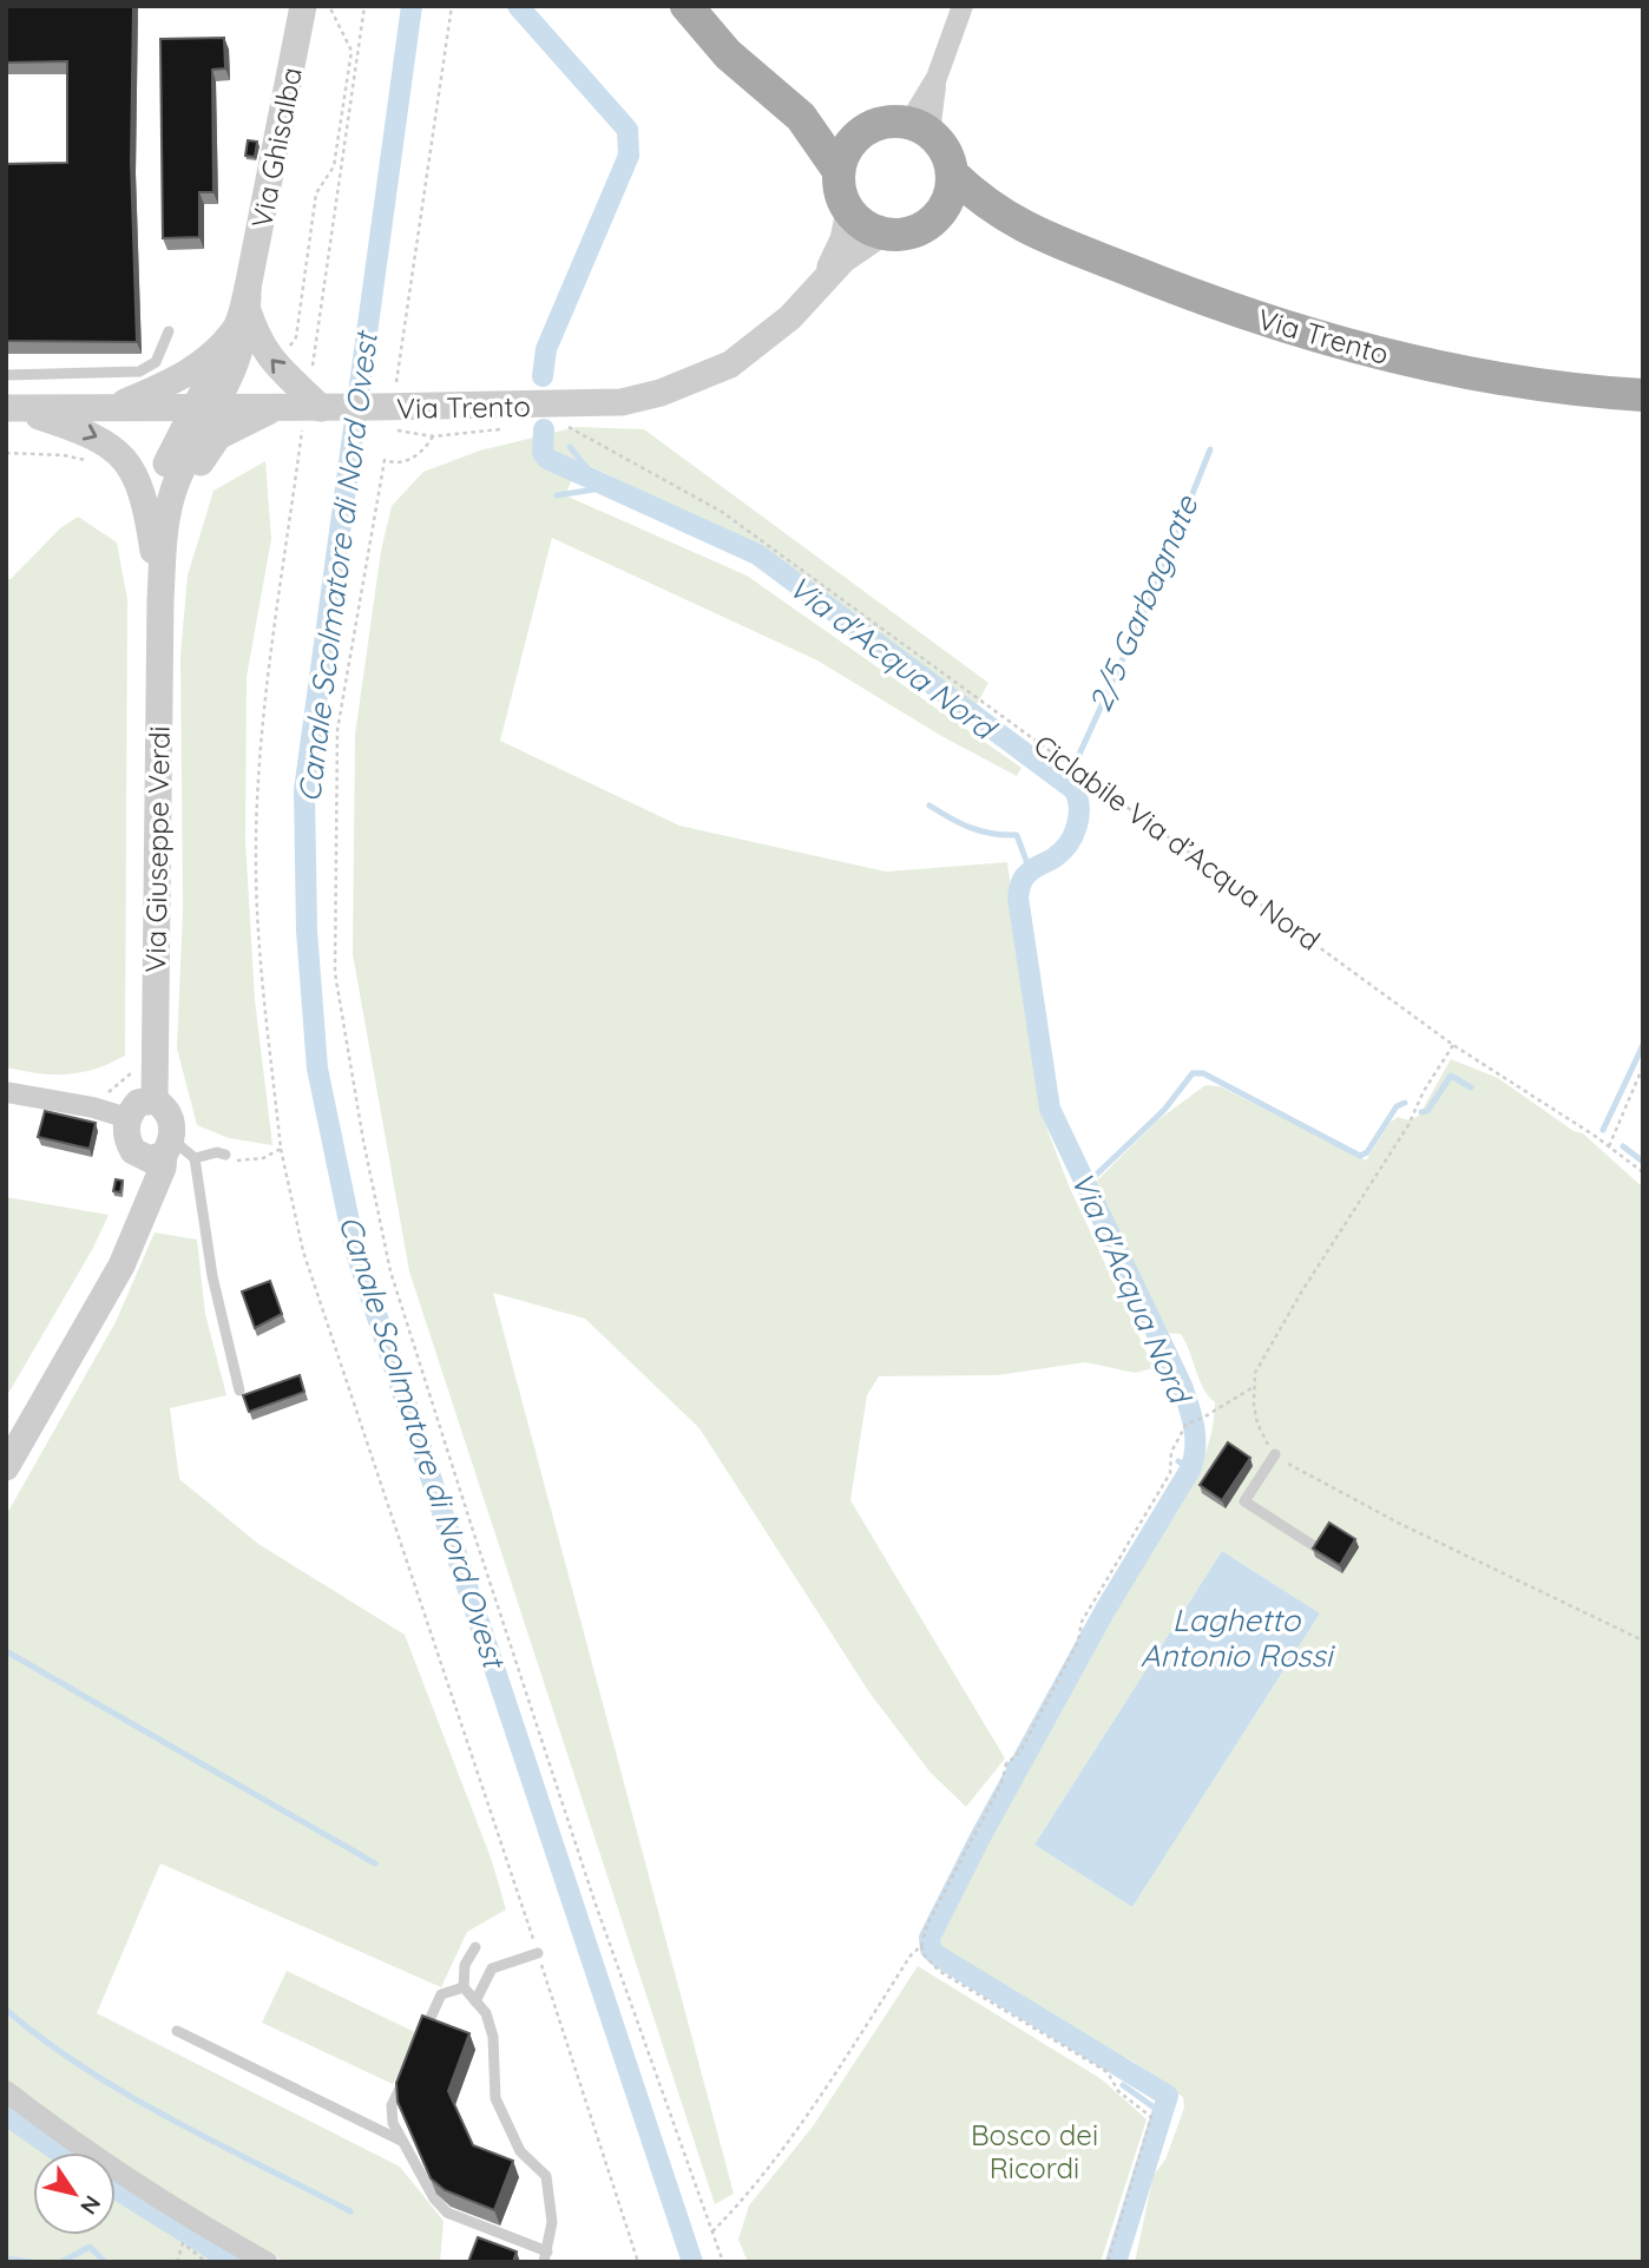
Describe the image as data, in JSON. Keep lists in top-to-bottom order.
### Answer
{
  "streets": {
    "main road": ["Via Trento"],
    "street": ["Via Ghisalba", "Via Giuseppe Verdi"],
    "path": ["Ciclabile Via d’Acqua Nord"]
  },
  "crossings": [
    ["Via Ghisalba", "Via Trento"],
    ["Via Ghisalba", "Via Giuseppe Verdi"],
    ["Via Trento", "Via Giuseppe Verdi"]
  ],
  "water": [
    "Canale Scolmatore di Nord Ovest",
    "2/5 Garbagnate",
    "Via d'Acqua Nord",
    "Laghetto Antonio Rossi"
  ],
  "parks": ["Bosco dei Ricordi"],
  "north": "bottom right"
}
